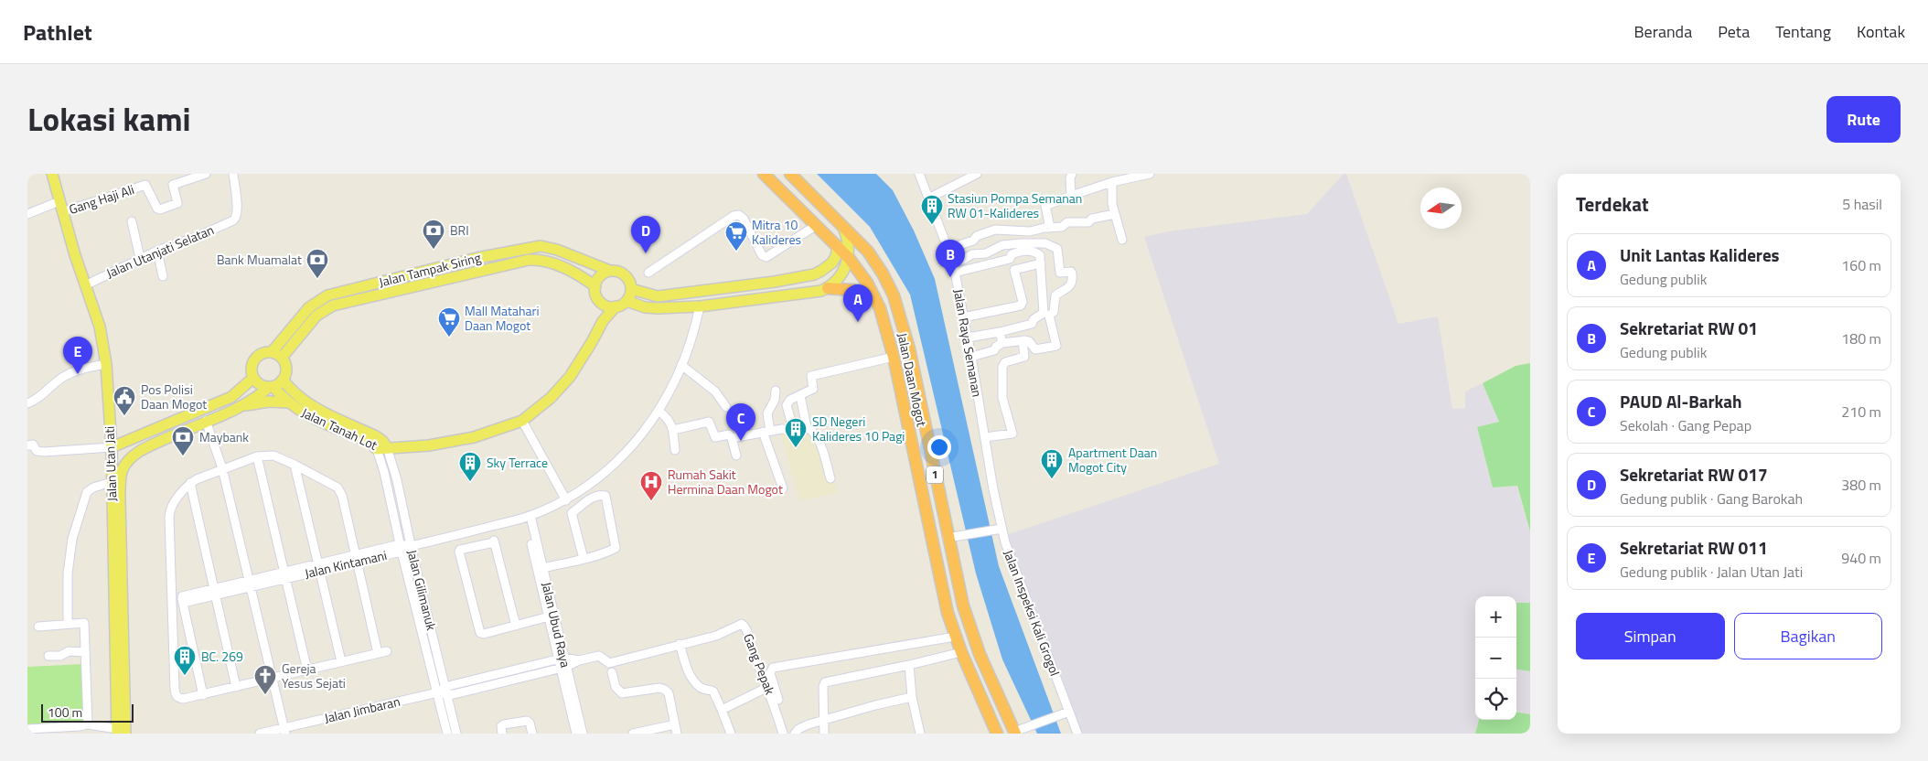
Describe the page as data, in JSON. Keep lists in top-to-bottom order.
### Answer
{
  "streets": {
    "highway": ["Jalan Daan Mogot", "1"],
    "main road": ["Jalan Tampak Siring", "Jalan Tanah Lot", "Jalan Utan Jati"],
    "street": [
      "Gang Haji Ali",
      "Jalan Utanjati Selatan",
      "Jalan Raya Semanan",
      "Jalan Kintamani",
      "Jalan Gilimanuk",
      "Jalan Inspeksi Kali Grogol",
      "Jalan Ubud Raya",
      "Gang Pepak",
      "Jalan Jimbaran"
    ]
  },
  "crossings": [
    ["Gang Haji Ali", "Jalan Utan Jati"],
    ["Jalan Utanjati Selatan", "Jalan Utan Jati"],
    ["Jalan Tampak Siring", "Jalan Tanah Lot"],
    ["Jalan Raya Semanan", "Jalan Inspeksi Kali Grogol"],
    ["Jalan Tanah Lot", "Jalan Gilimanuk"],
    ["Jalan Kintamani", "Jalan Gilimanuk"],
    ["Jalan Kintamani", "Jalan Ubud Raya"],
    ["Jalan Gilimanuk", "Jalan Jimbaran"],
    ["Jalan Ubud Raya", "Jalan Jimbaran"],
    ["Gang Pepak", "Jalan Jimbaran"]
  ],
  "places": {
    "building": [
      "Stasiun Pompa Semanan RW 01-Kalideres",
      "SD Negeri Kalideres 10 Pagi",
      "Apartment Daan Mogot City",
      "Sky Terrace",
      "BC. 269"
    ],
    "bank": ["BRI", "Bank Muamalat", "Maybank"],
    "supermarket": ["Mitra 10 Kalideres", "Mall Matahari Daan Mogot"],
    "public building": ["Pos Polisi Daan Mogot"],
    "hospital": ["Rumah Sakit Hermina Daan Mogot"],
    "church": ["Gereja Yesus Sejati"]
  },
  "scale_bar": "100 m",
  "north": "left",
  "page": {
    "header": "Pathlet",
    "nav": [
      "Beranda",
      "Peta",
      "Tentang",
      "Kontak"
    ],
    "title": "Lokasi kami",
    "buttons": [
      "Rute",
      ["Simpan", "Bagikan"]
    ],
    "heading": ["Terdekat", "5 hasil"],
    "pins": [
      "D",
      "B",
      "A",
      "E",
      "C"
    ],
    "list": [
      {
        "mark": "A",
        "name": "Unit Lantas Kalideres",
        "note": "Gedung publik",
        "value": "160 m"
      },
      {
        "mark": "B",
        "name": "Sekretariat RW 01",
        "note": "Gedung publik",
        "value": "180 m"
      },
      {
        "mark": "C",
        "name": "PAUD Al-Barkah",
        "note": "Sekolah · Gang Pepap",
        "value": "210 m"
      },
      {
        "mark": "D",
        "name": "Sekretariat RW 017",
        "note": "Gedung publik · Gang Barokah",
        "value": "380 m"
      },
      {
        "mark": "E",
        "name": "Sekretariat RW 011",
        "note": "Gedung publik · Jalan Utan Jati",
        "value": "940 m"
      }
    ],
    "map_buttons": ["+", "−"],
    "scale": "100 m"
  }
}
